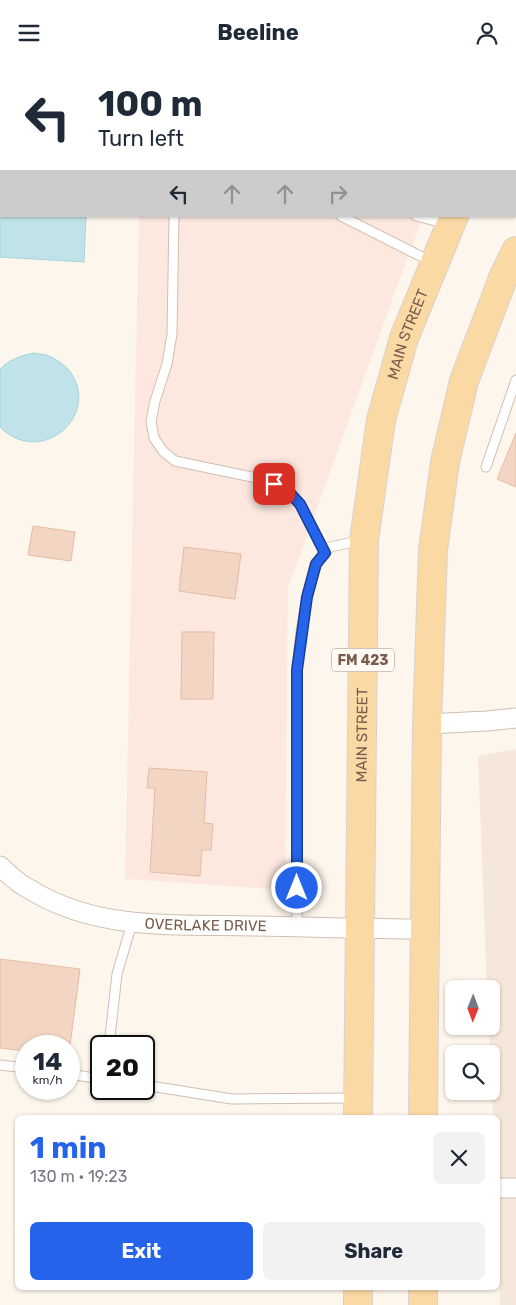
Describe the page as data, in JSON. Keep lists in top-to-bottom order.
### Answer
{
  "streets": {
    "main road": ["MAIN STREET", "FM 423"],
    "street": ["OVERLAKE DRIVE"]
  },
  "crossings": [
    ["MAIN STREET", "OVERLAKE DRIVE"]
  ],
  "north": "bottom",
  "page": {
    "header": "Beeline",
    "turn": ["100 m", "Turn left"],
    "speed": "14 km/h",
    "limit": "20",
    "heading": ["1 min", "130 m · 19:23"],
    "buttons": ["Exit", "Share"]
  }
}
